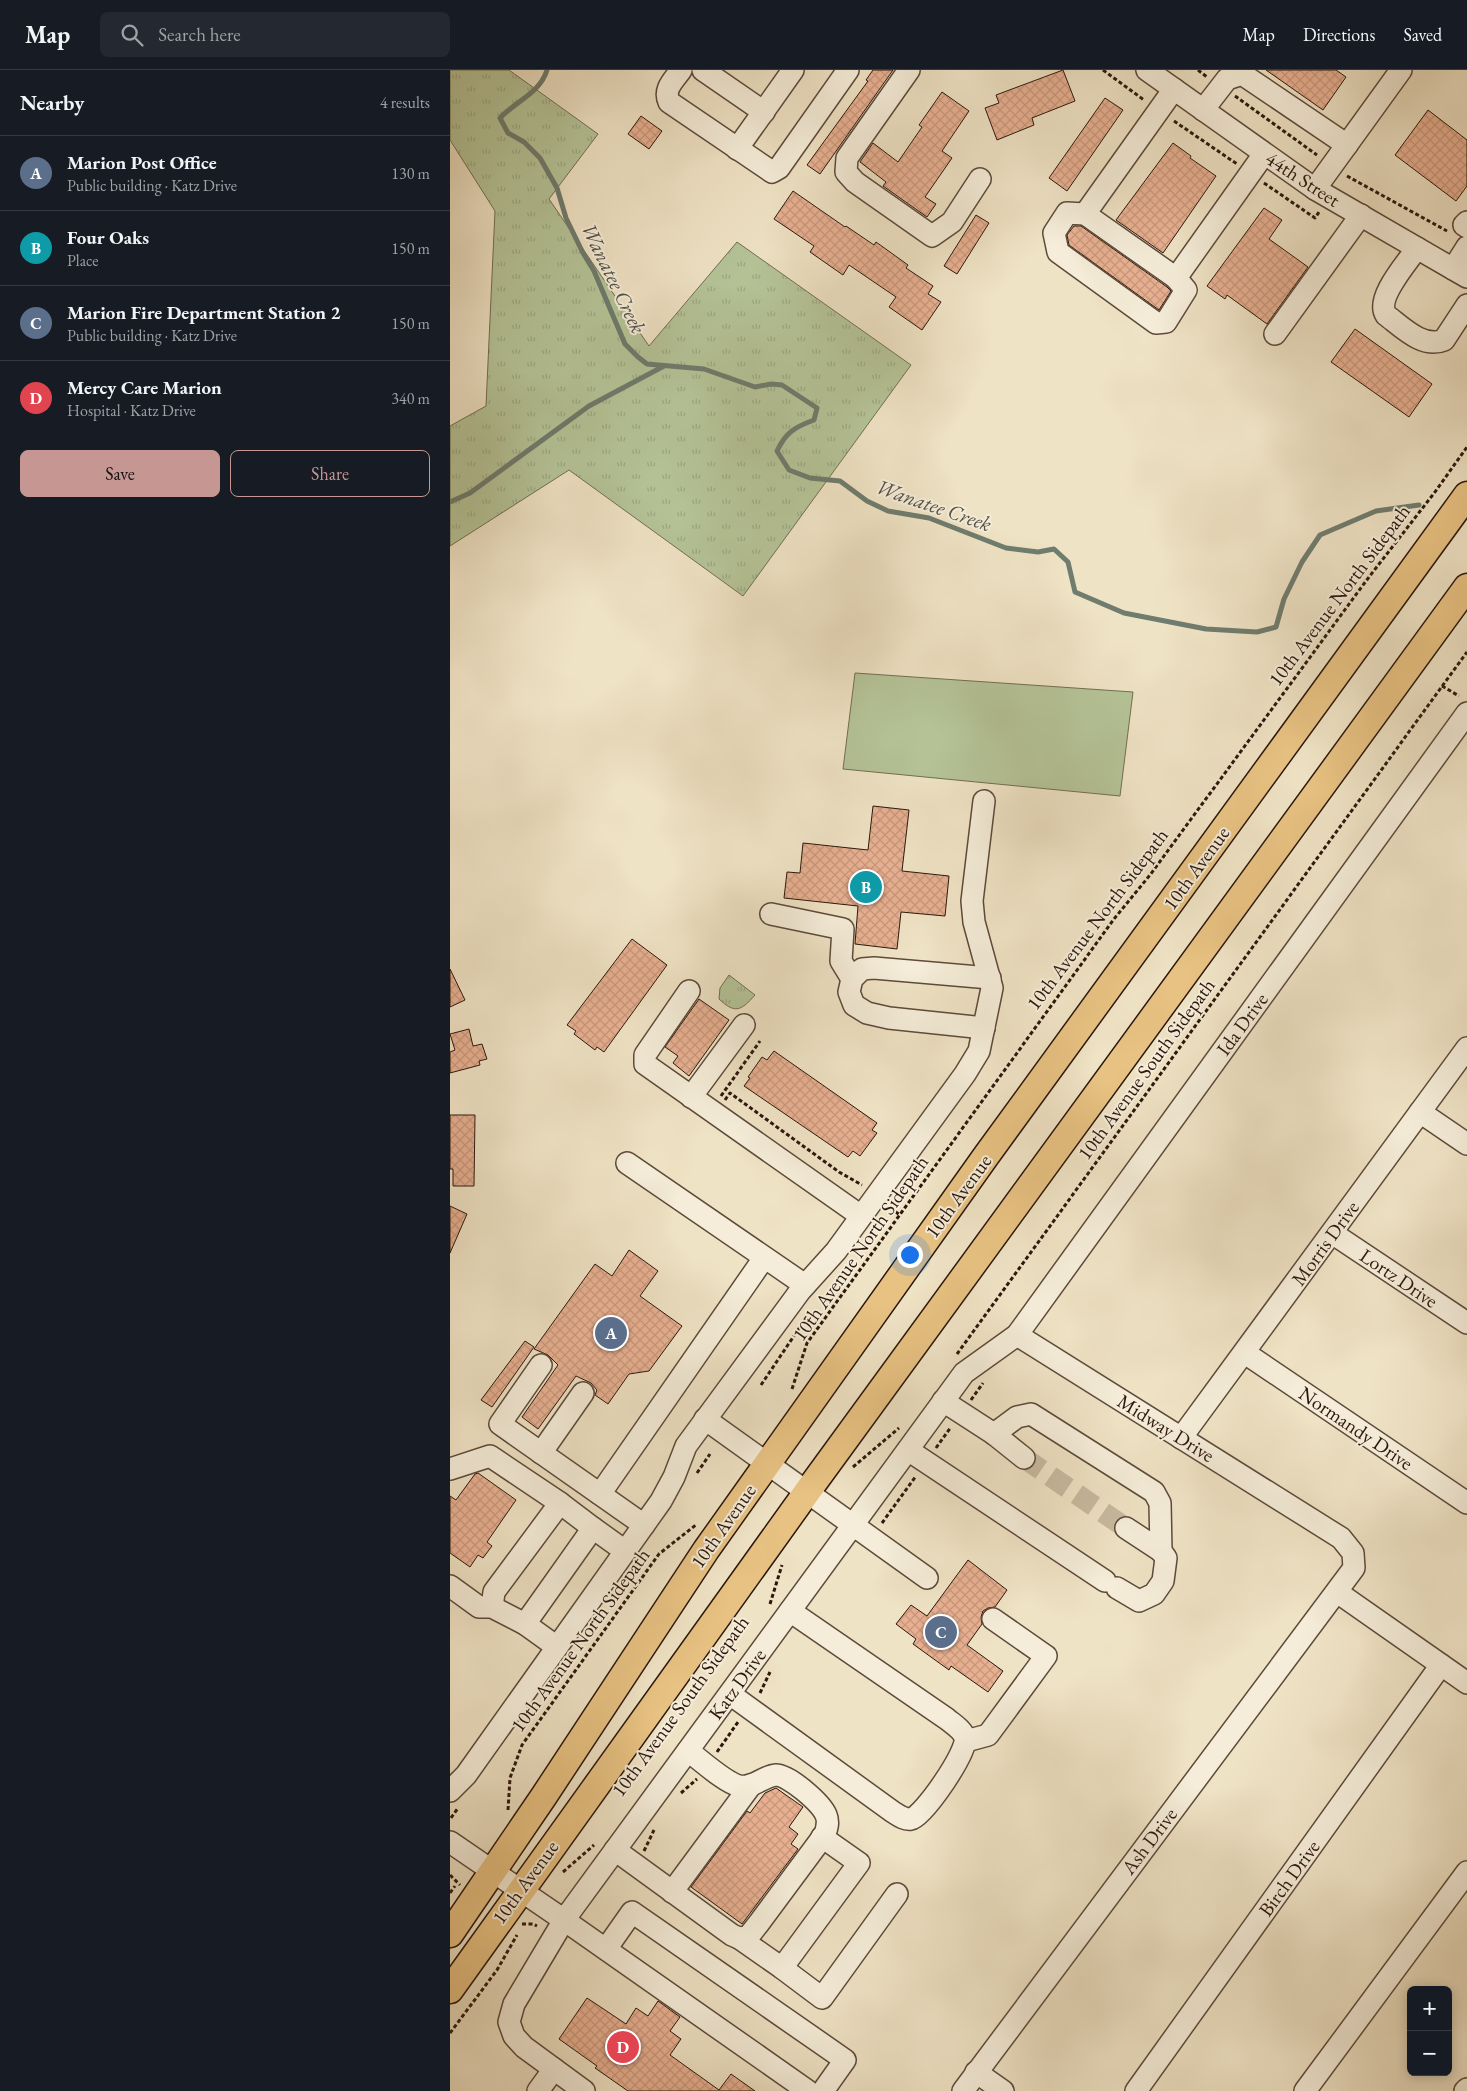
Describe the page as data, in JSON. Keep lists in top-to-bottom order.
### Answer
{
  "streets": {
    "main road": ["10th Avenue"],
    "street": [
      "44th Street",
      "Ida Drive",
      "Morris Drive",
      "Lortz Drive",
      "Midway Drive",
      "Normandy Drive",
      "Katz Drive",
      "Ash Drive",
      "Birch Drive"
    ],
    "path": ["10th Avenue North Sidepath", "10th Avenue South Sidepath"]
  },
  "crossings": [
    ["Ida Drive", "Midway Drive"],
    ["Morris Drive", "Lortz Drive"],
    ["Morris Drive", "Midway Drive"],
    ["Morris Drive", "Normandy Drive"],
    ["Midway Drive", "Ash Drive"]
  ],
  "water": ["Wanatee Creek"],
  "page": {
    "header": "Map",
    "search": "Search here",
    "nav": ["Map", "Directions", "Saved"],
    "heading": ["Nearby", "4 results"],
    "list": [
      {
        "mark": "A",
        "name": "Marion Post Office",
        "note": "Public building · Katz Drive",
        "value": "130 m"
      },
      {
        "mark": "B",
        "name": "Four Oaks",
        "note": "Place",
        "value": "150 m"
      },
      {
        "mark": "C",
        "name": "Marion Fire Department Station 2",
        "note": "Public building · Katz Drive",
        "value": "150 m"
      },
      {
        "mark": "D",
        "name": "Mercy Care Marion",
        "note": "Hospital · Katz Drive",
        "value": "340 m"
      }
    ],
    "buttons": ["Save", "Share"],
    "pins": [
      "B",
      "A",
      "C",
      "D"
    ],
    "map_buttons": ["+", "−"]
  }
}
